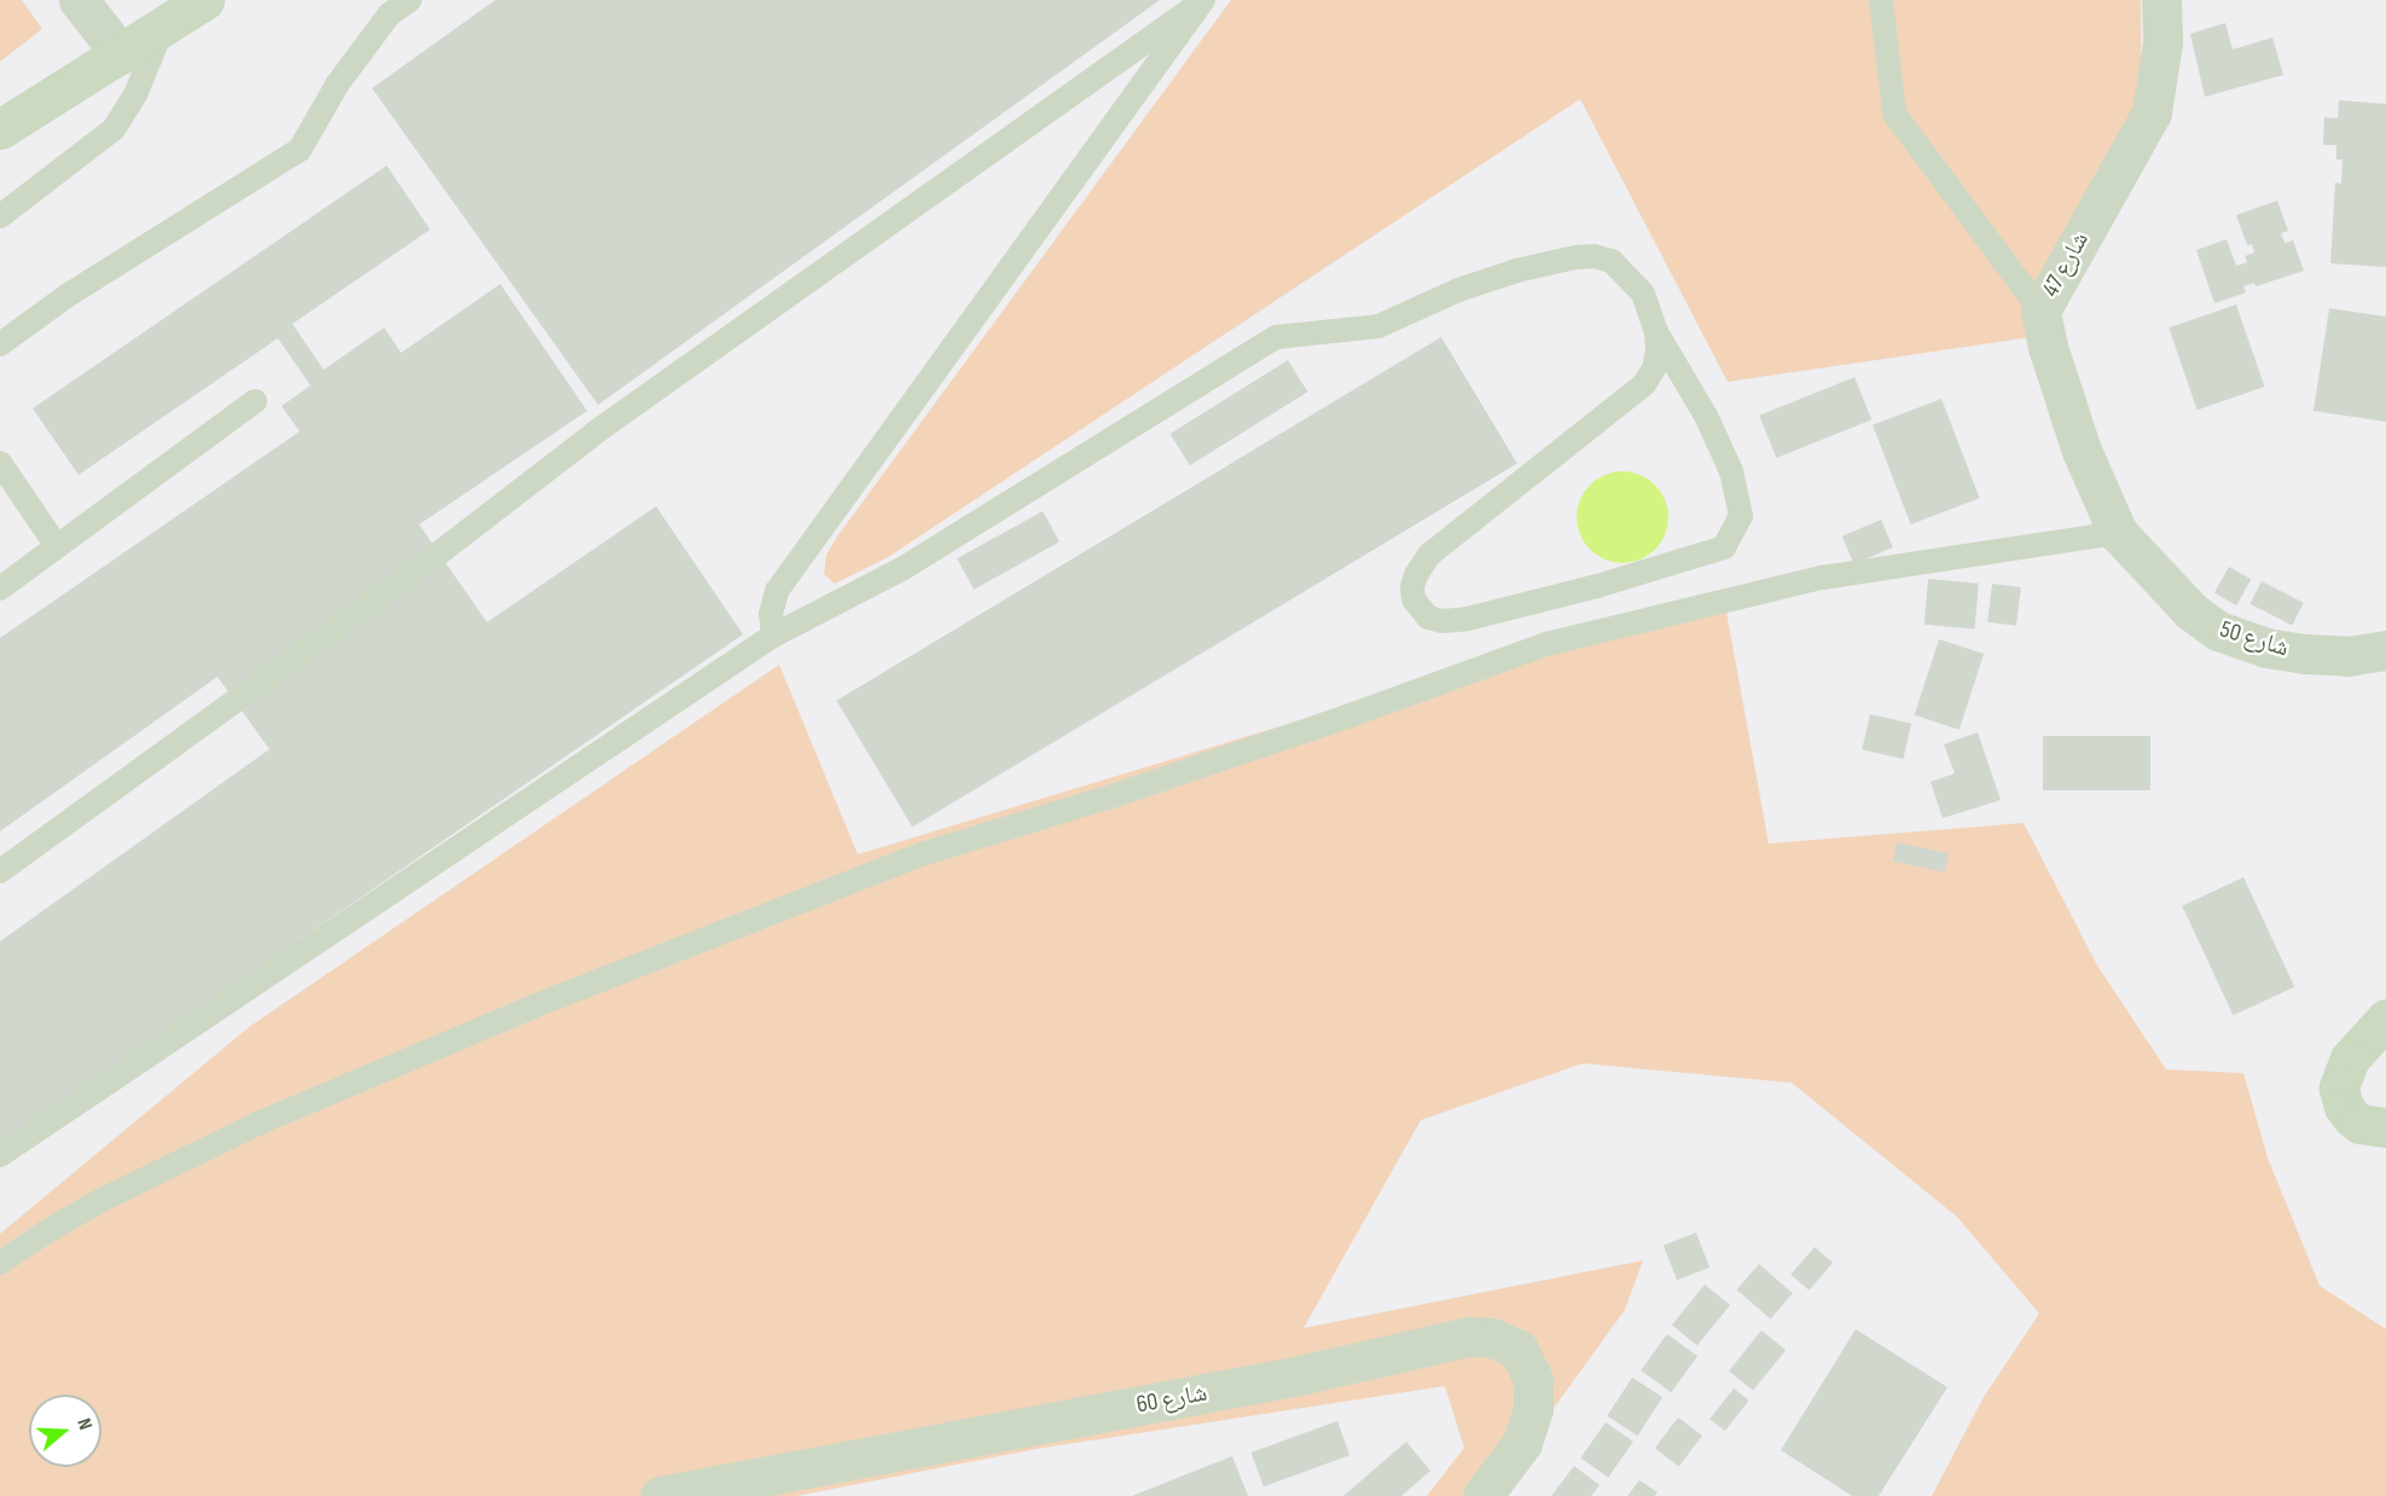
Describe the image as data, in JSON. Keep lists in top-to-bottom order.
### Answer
{
  "streets": {
    "street": ["شارع 47", "شارع 50", "شارع 60"]
  },
  "crossings": [
    ["شارع 47", "شارع 50"]
  ],
  "north": "right"
}
